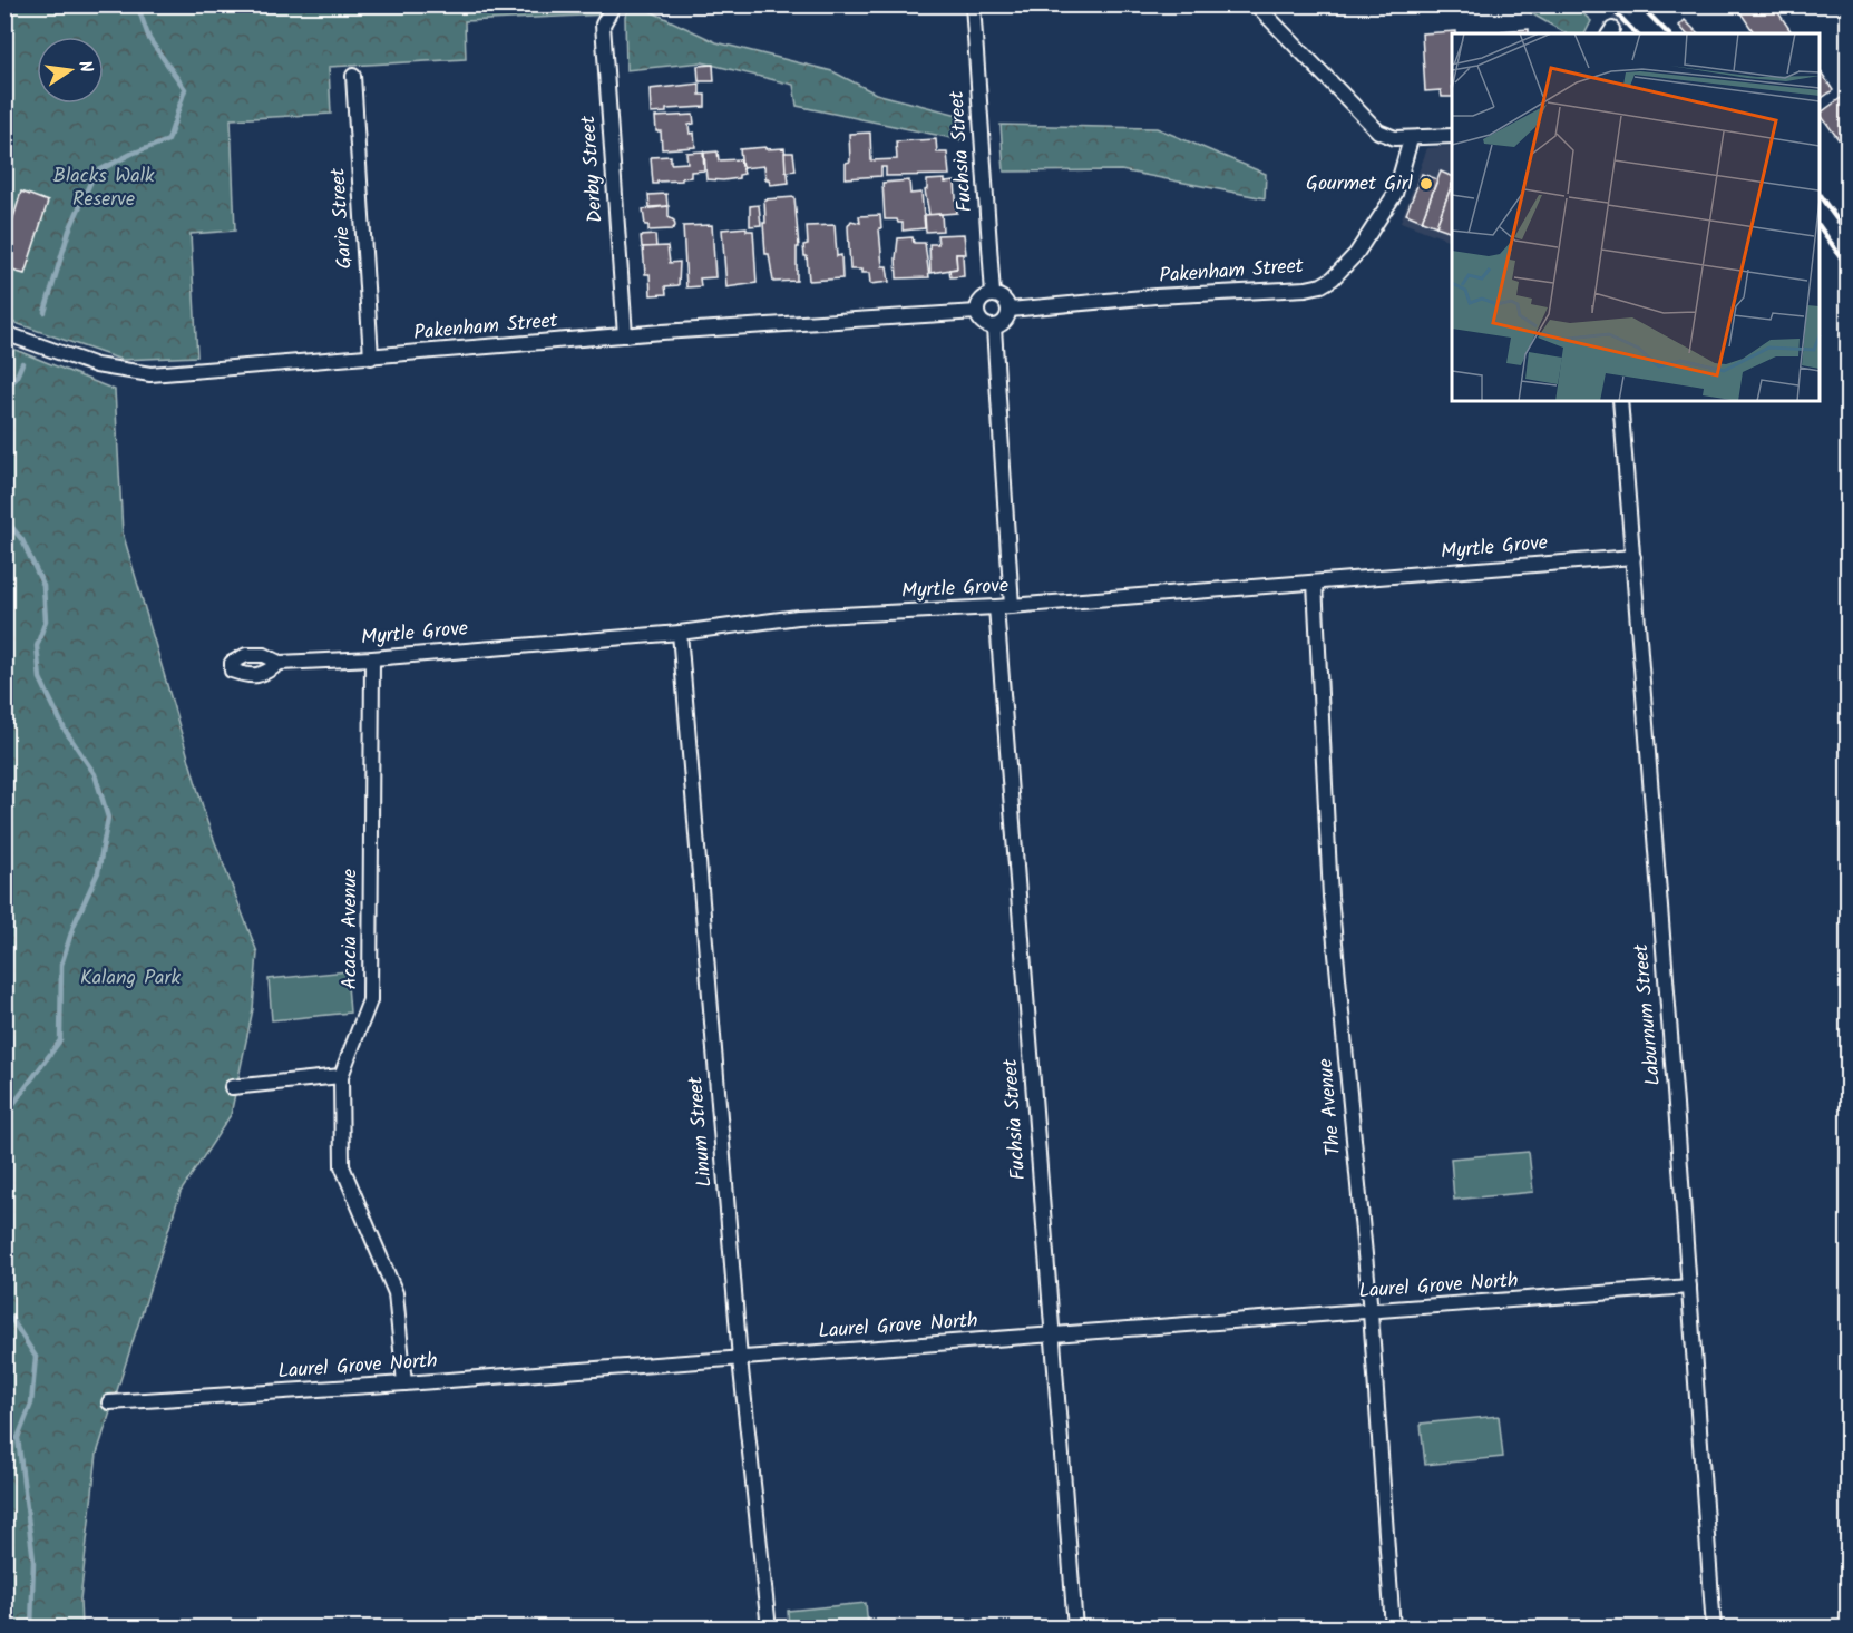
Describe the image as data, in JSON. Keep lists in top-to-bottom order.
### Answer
{
  "streets": {
    "street": [
      "Fuchsia Street",
      "Derby Street",
      "Garie Street",
      "Pakenham Street",
      "Myrtle Grove",
      "Acacia Avenue",
      "Laburnum Street",
      "The Avenue",
      "Linum Street",
      "Laurel Grove North"
    ]
  },
  "crossings": [
    ["Fuchsia Street", "Pakenham Street"],
    ["Fuchsia Street", "Myrtle Grove"],
    ["Fuchsia Street", "Laurel Grove North"],
    ["Derby Street", "Pakenham Street"],
    ["Garie Street", "Pakenham Street"],
    ["Myrtle Grove", "Acacia Avenue"],
    ["Myrtle Grove", "Laburnum Street"],
    ["Myrtle Grove", "The Avenue"],
    ["Myrtle Grove", "Linum Street"],
    ["Acacia Avenue", "Laurel Grove North"],
    ["Laburnum Street", "Laurel Grove North"],
    ["The Avenue", "Laurel Grove North"],
    ["Linum Street", "Laurel Grove North"]
  ],
  "parks": ["Blacks Walk Reserve", "Kalang Park"],
  "places": ["Gourmet Girl"],
  "north": "right"
}
